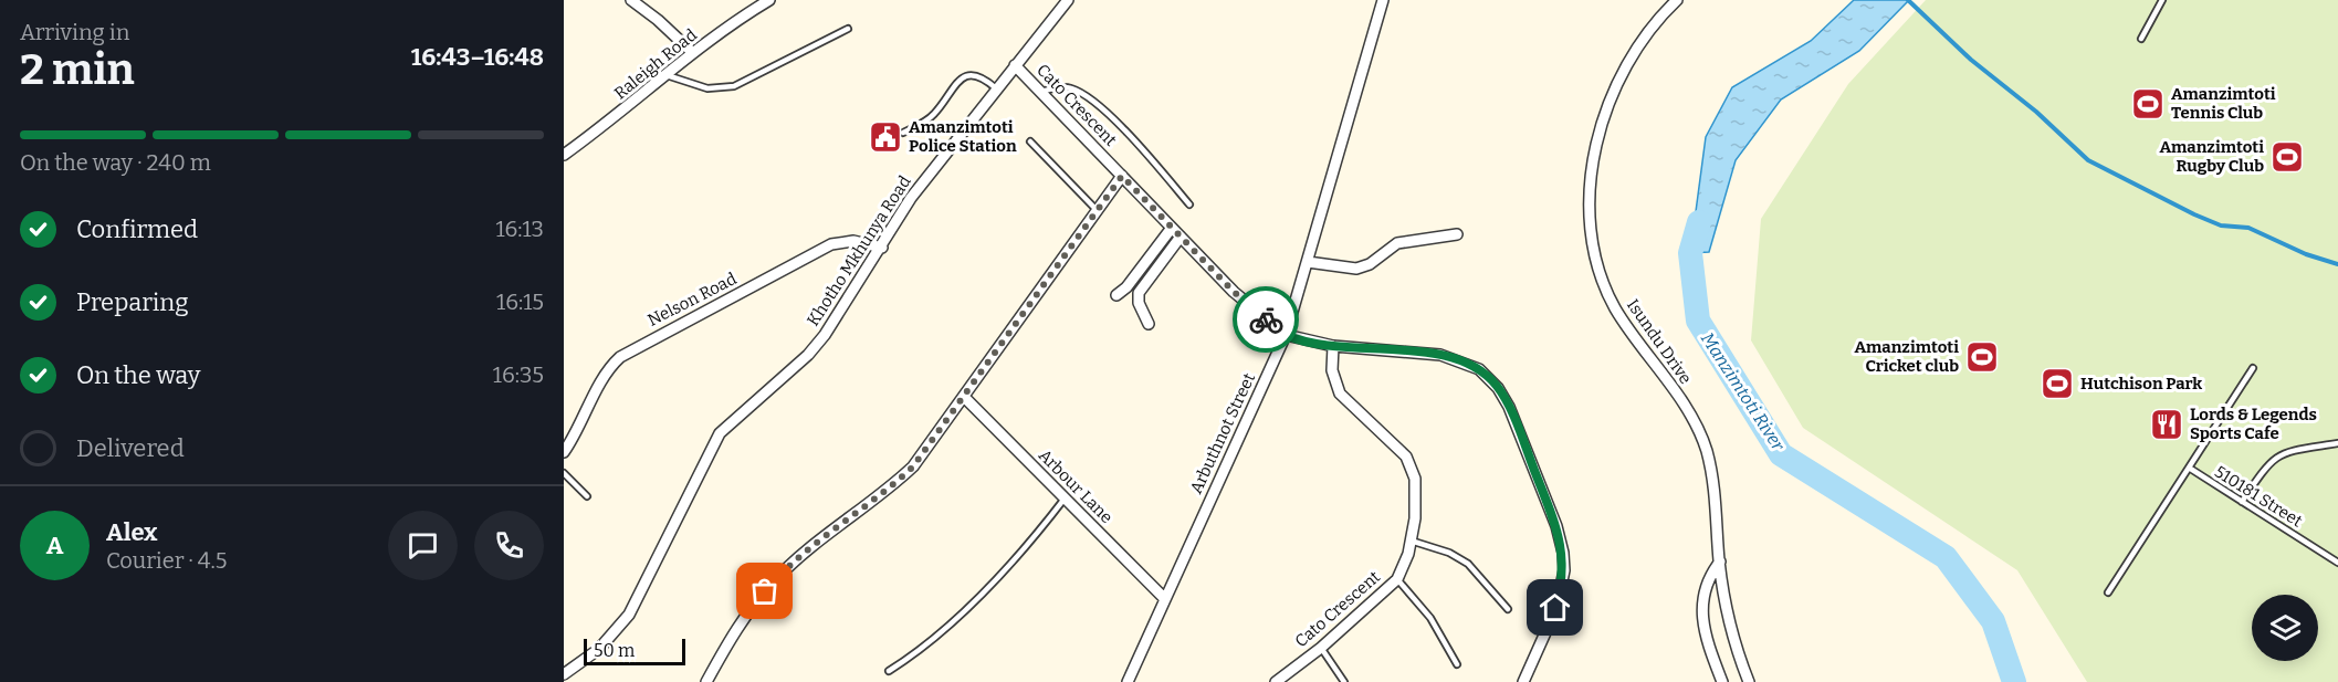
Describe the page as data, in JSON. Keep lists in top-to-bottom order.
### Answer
{
  "streets": {
    "street": [
      "Raleigh Road",
      "Cato Crescent",
      "Khotho Mkhunya Road",
      "Nelson Road",
      "Isundu Drive",
      "Arbuthnot Street",
      "Arbour Lane"
    ],
    "lane": ["510181 Street"]
  },
  "crossings": [
    ["Cato Crescent", "Khotho Mkhunya Road"],
    ["Cato Crescent", "Arbuthnot Street"],
    ["Khotho Mkhunya Road", "Nelson Road"],
    ["Arbuthnot Street", "Arbour Lane"]
  ],
  "water": ["Manzimtoti River"],
  "places": {
    "sports": [
      "Amanzimtoti Tennis Club",
      "Amanzimtoti Rugby Club",
      "Amanzimtoti Cricket club",
      "Hutchison Park"
    ],
    "public building": ["Amanzimtoti Police Station"],
    "restaurant": ["Lords & Legends Sports Cafe"]
  },
  "scale_bar": "50 m",
  "page": {
    "heading": ["2 min", "Arriving in", "16:43–16:48"],
    "panel": ["Alex", "Courier · 4.5"],
    "bar": "On the way · 240 m",
    "list": [
      ["Confirmed", "16:13"],
      ["Preparing", "16:15"],
      ["On the way", "16:35"],
      "Delivered"
    ],
    "round": "A",
    "scale": "50 m"
  }
}
